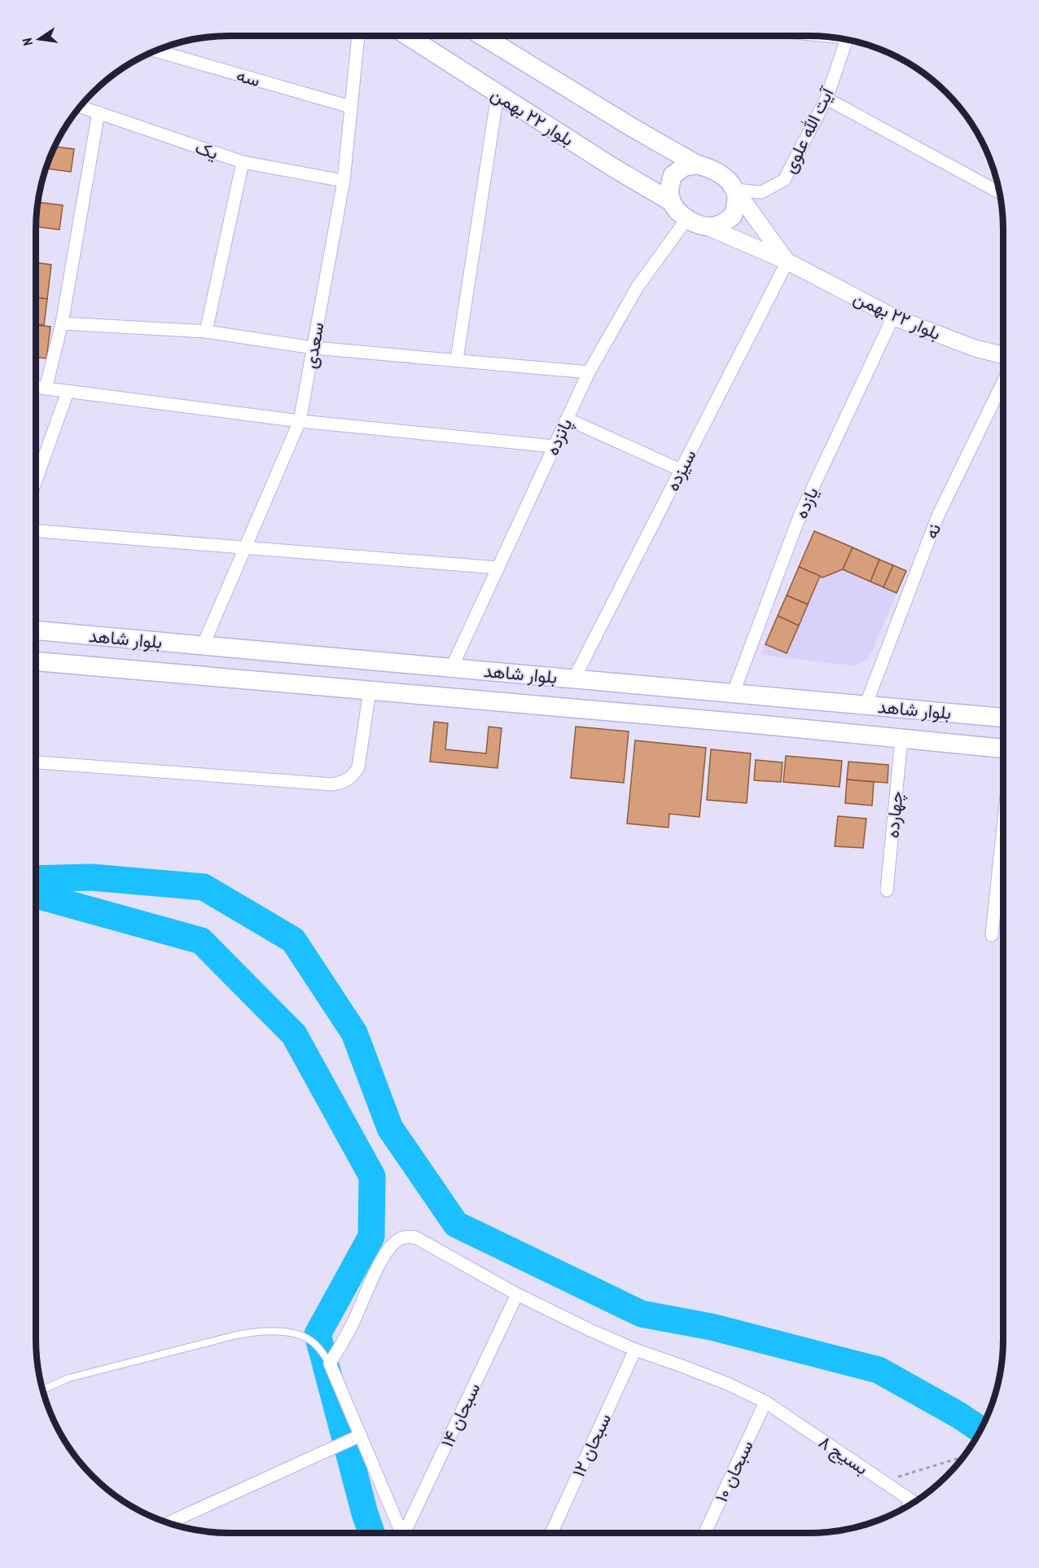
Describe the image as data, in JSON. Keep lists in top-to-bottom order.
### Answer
{
  "streets": {
    "main road": ["بلوار ۲۲ بهمن", "بلوار شاهد"],
    "street": [
      "سه",
      "آیت الله علوی",
      "یک",
      "سعدی",
      "پانزده",
      "سیزده",
      "یازده",
      "نه",
      "چهارده",
      "سبحان ۱۴",
      "سبحان ۱۲",
      "بسیج ۸",
      "سبحان ۱۰"
    ]
  },
  "crossings": [
    ["سه", "سعدی"],
    ["بلوار ۲۲ بهمن", "آیت الله علوی"],
    ["بلوار ۲۲ بهمن", "پانزده"],
    ["بلوار ۲۲ بهمن", "سیزده"],
    ["بلوار ۲۲ بهمن", "یازده"],
    ["آیت الله علوی", "پانزده"],
    ["یک", "سعدی"],
    ["سعدی", "بلوار شاهد"],
    ["پانزده", "بلوار شاهد"],
    ["سیزده", "بلوار شاهد"],
    ["یازده", "بلوار شاهد"],
    ["نه", "بلوار شاهد"],
    ["بلوار شاهد", "چهارده"],
    ["سبحان ۱۴", "بسیج ۸"],
    ["سبحان ۱۲", "بسیج ۸"],
    ["بسیج ۸", "سبحان ۱۰"]
  ],
  "north": "left"
}
